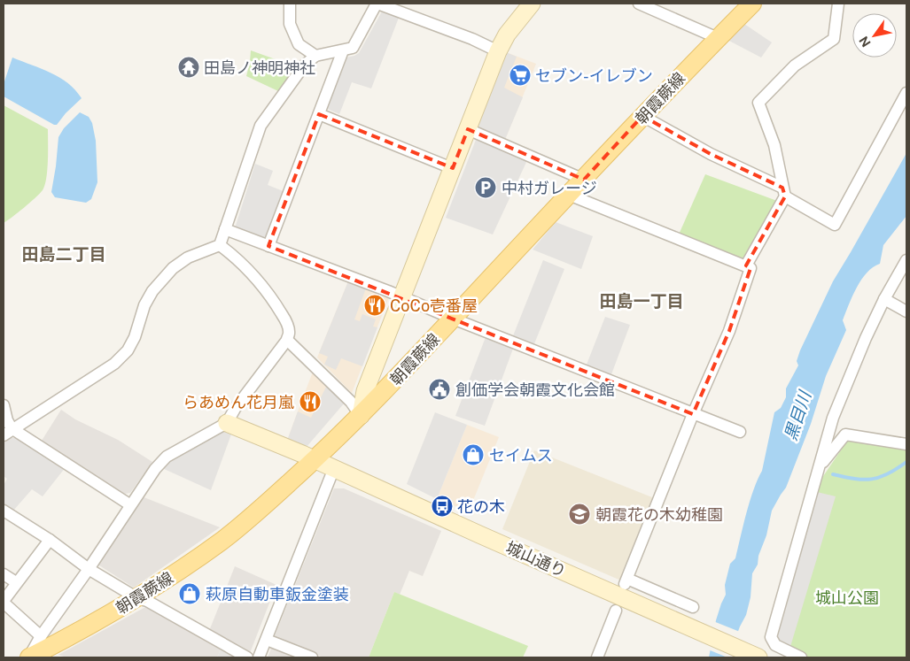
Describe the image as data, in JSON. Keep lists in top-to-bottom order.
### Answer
{
  "streets": {
    "main road": ["朝霞蕨線"],
    "street": ["城山通り"]
  },
  "crossings": [
    ["朝霞蕨線", "城山通り"]
  ],
  "districts": ["田島二丁目", "田島一丁目"],
  "water": ["黒目川"],
  "parks": ["城山公園"],
  "places": {
    "temple": ["田島ノ神明神社"],
    "supermarket": ["セブン-イレブン"],
    "parking": ["中村ガレージ"],
    "restaurant": ["CoCo壱番屋", "らあめん花月嵐"],
    "public building": ["創価学会朝霞文化会館"],
    "shop": ["セイムス", "萩原自動車鈑金塗装"],
    "bus stop": ["花の木"],
    "school or university": ["朝霞花の木幼稚園"]
  },
  "north": "bottom left"
}
